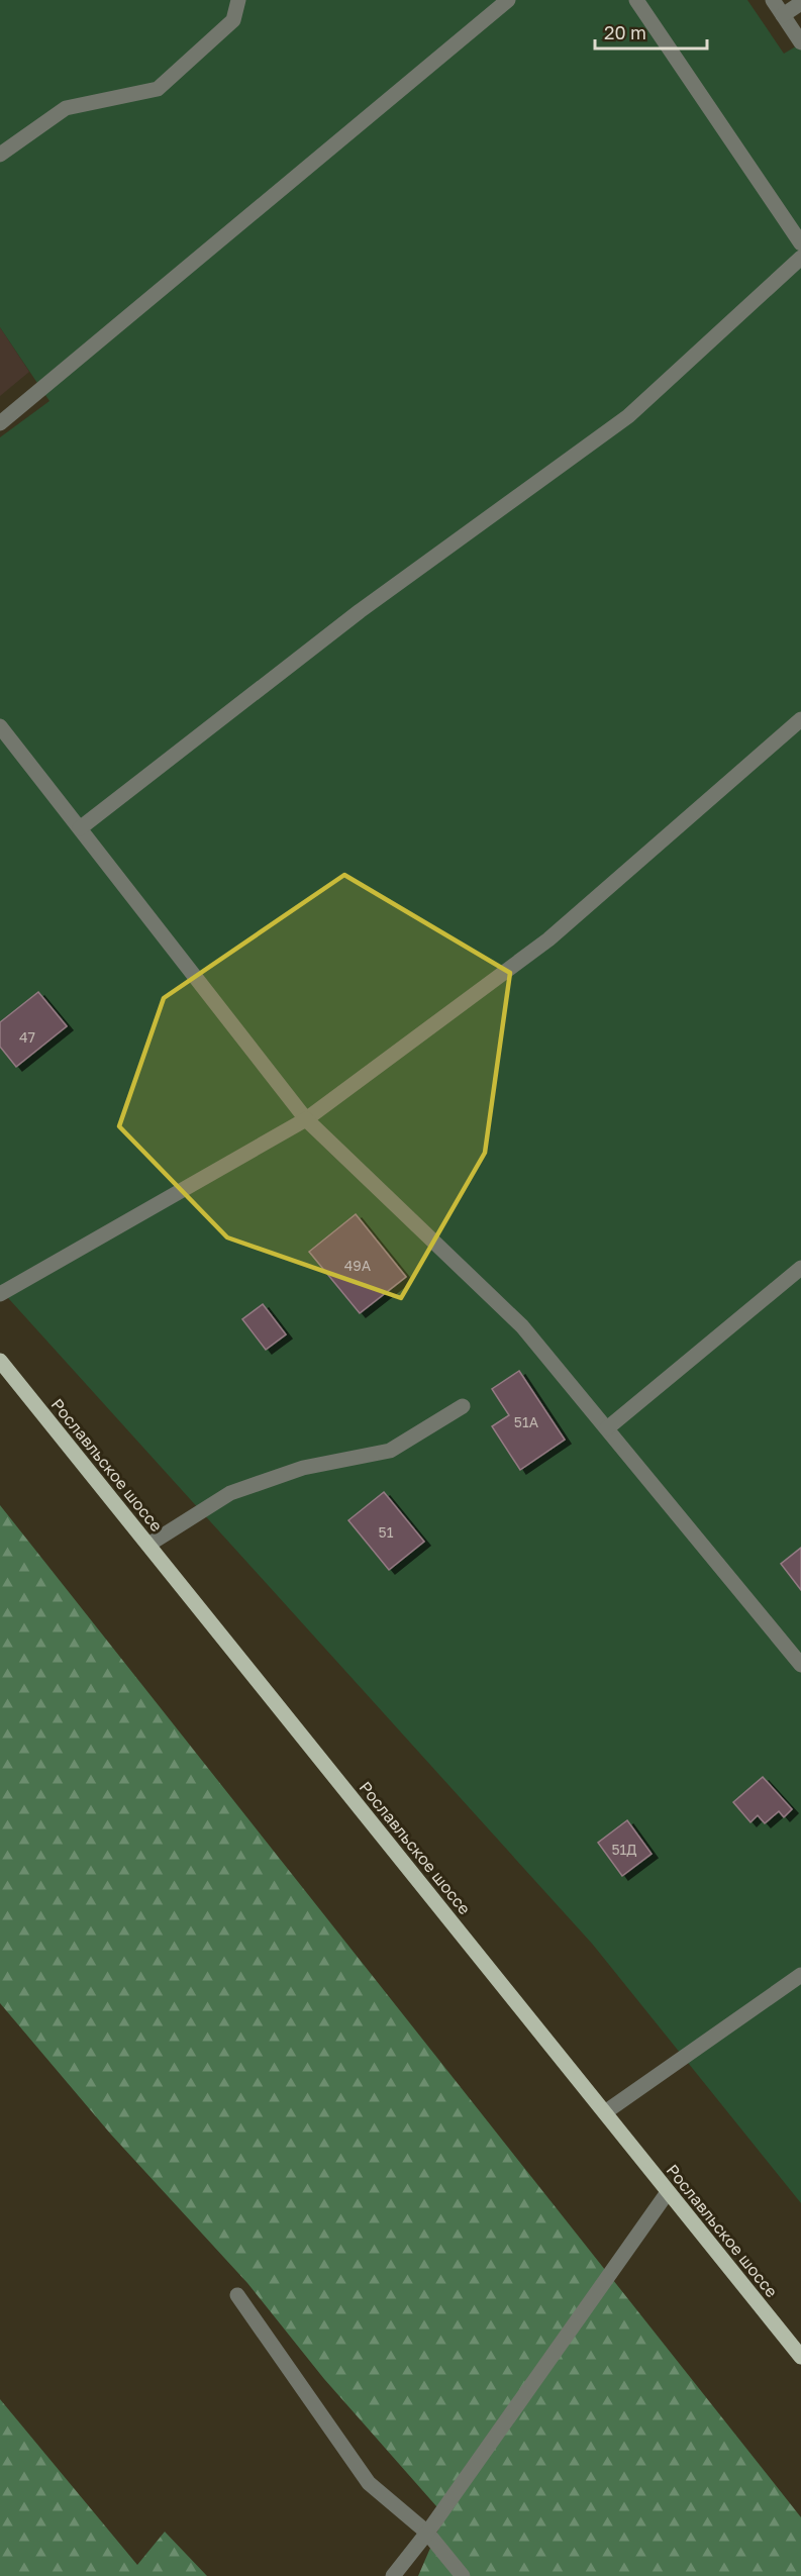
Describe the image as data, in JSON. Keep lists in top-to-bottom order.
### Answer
{
  "streets": {
    "main road": ["Рославльское шоссе"]
  },
  "house_numbers": [
    "47",
    "49А",
    "51А",
    "51",
    "51Д"
  ],
  "scale_bar": "20 m"
}
